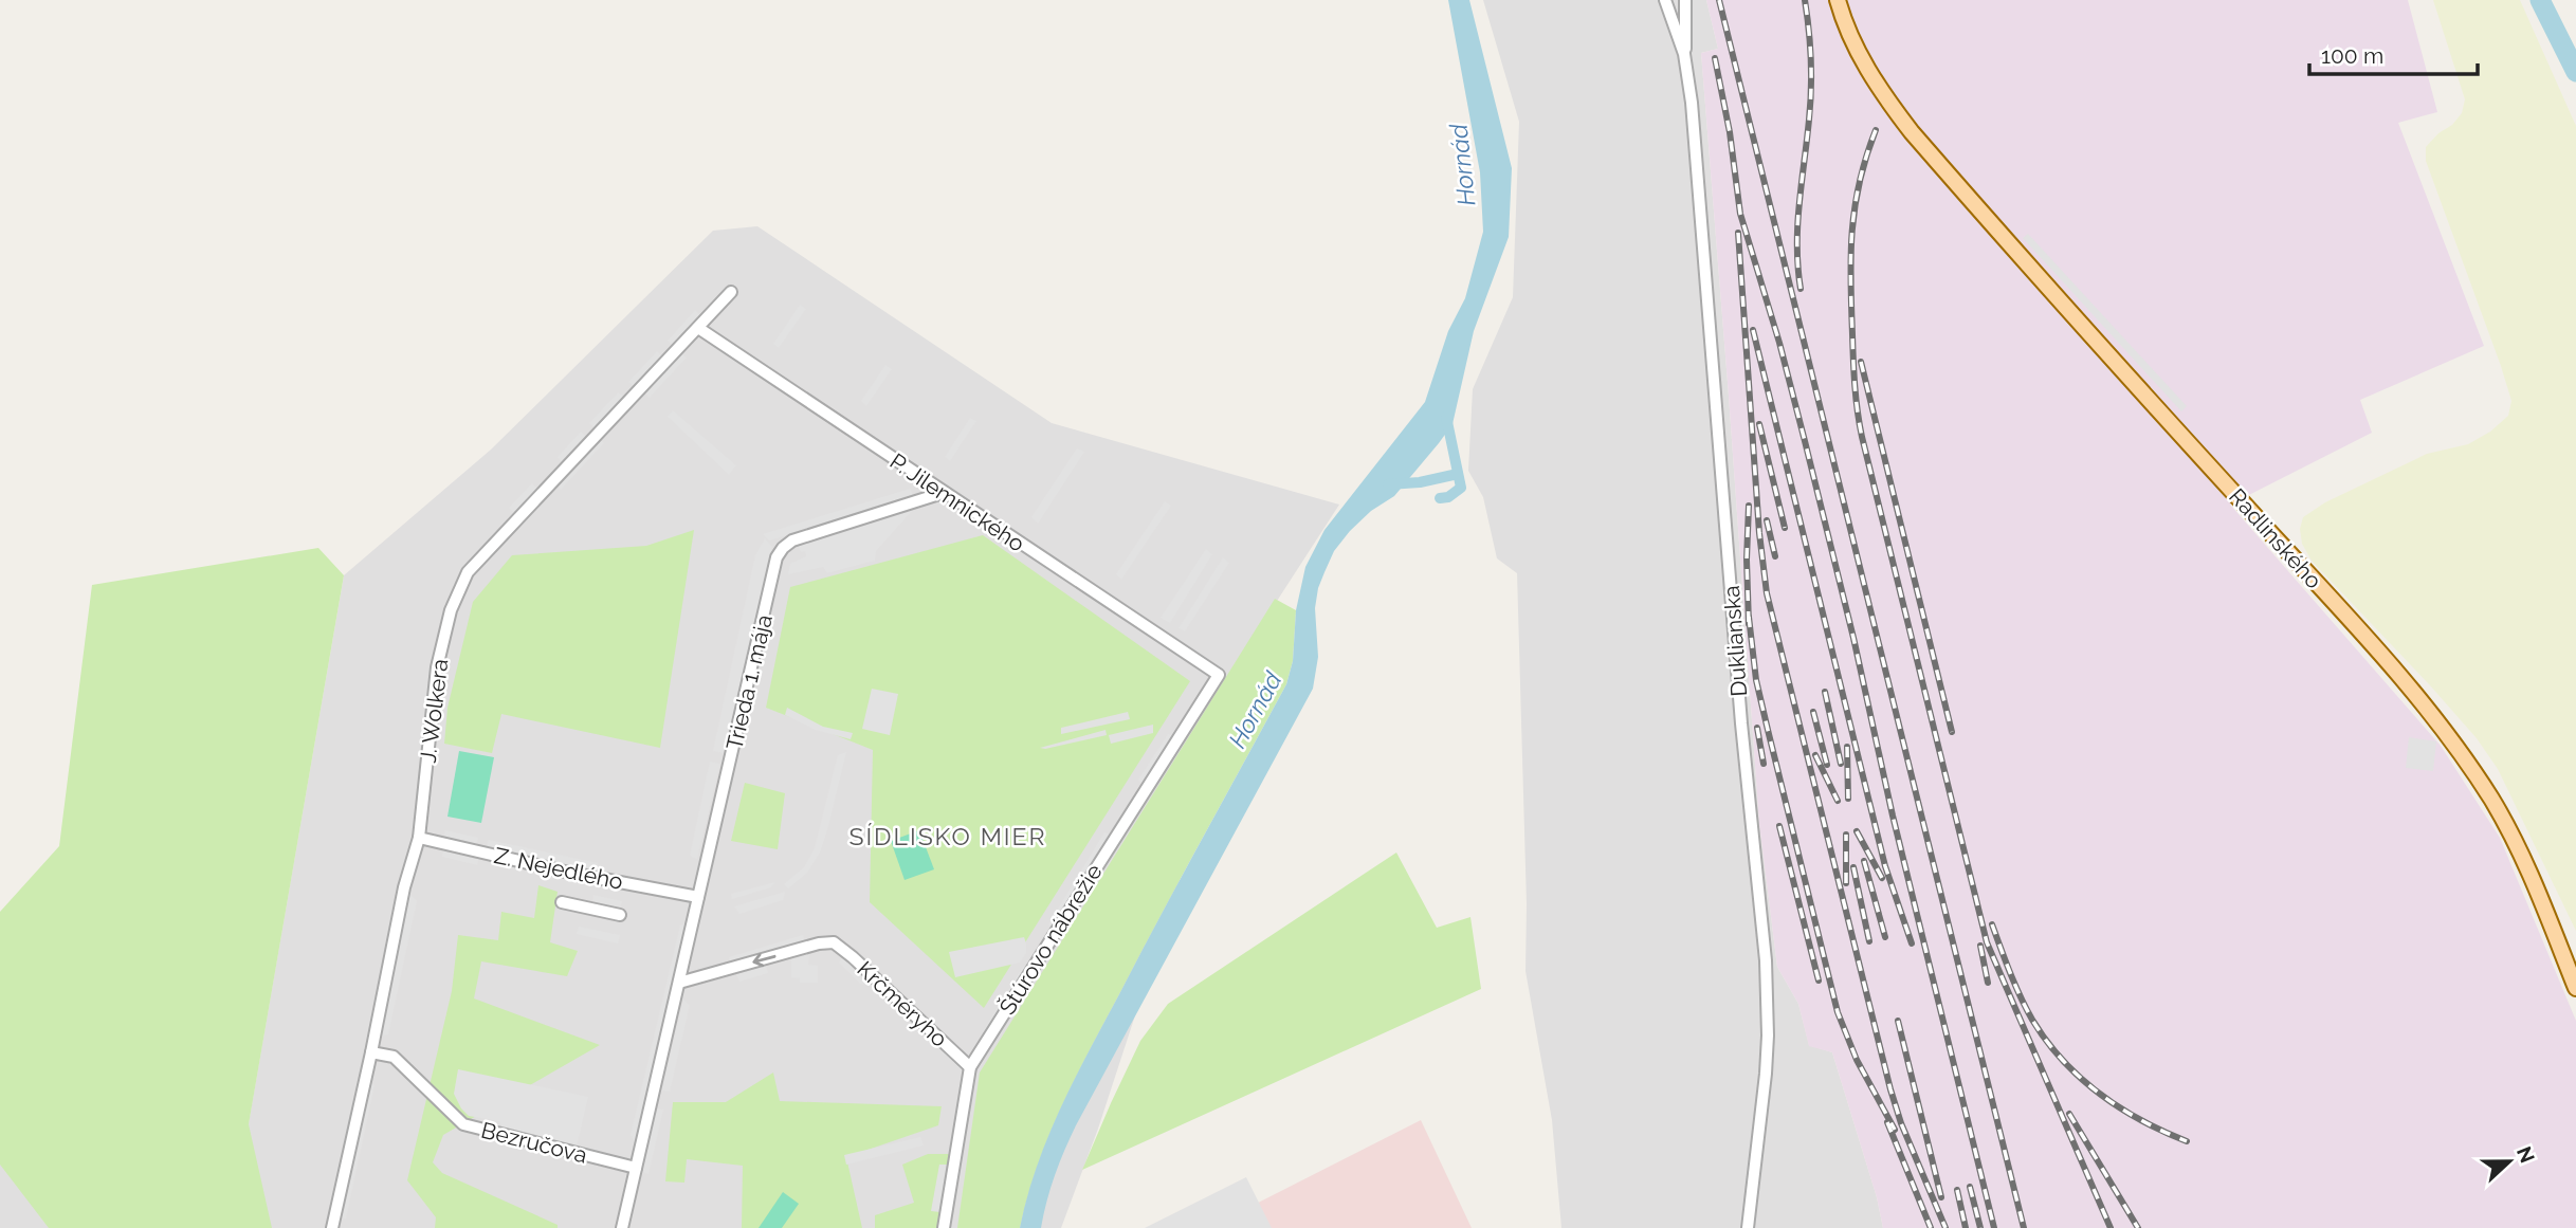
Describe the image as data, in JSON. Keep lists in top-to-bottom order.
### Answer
{
  "streets": {
    "main road": ["Radlinského"],
    "street": [
      "P. Jilemnického",
      "Duklianska",
      "Trieda 1. mája",
      "J. Wolkera",
      "Z. Nejedlého",
      "Štúrovo nábrežie",
      "Krčméryho",
      "Bezručova"
    ]
  },
  "crossings": [
    ["P. Jilemnického", "Trieda 1. mája"],
    ["P. Jilemnického", "J. Wolkera"],
    ["P. Jilemnického", "Štúrovo nábrežie"],
    ["Trieda 1. mája", "Z. Nejedlého"],
    ["Trieda 1. mája", "Krčméryho"],
    ["Trieda 1. mája", "Bezručova"],
    ["J. Wolkera", "Z. Nejedlého"],
    ["J. Wolkera", "Bezručova"],
    ["Štúrovo nábrežie", "Krčméryho"]
  ],
  "one_way": ["Krčméryho"],
  "districts": ["SÍDLISKO MIER"],
  "water": ["Hornád"],
  "scale_bar": "100 m",
  "north": "right"
}
